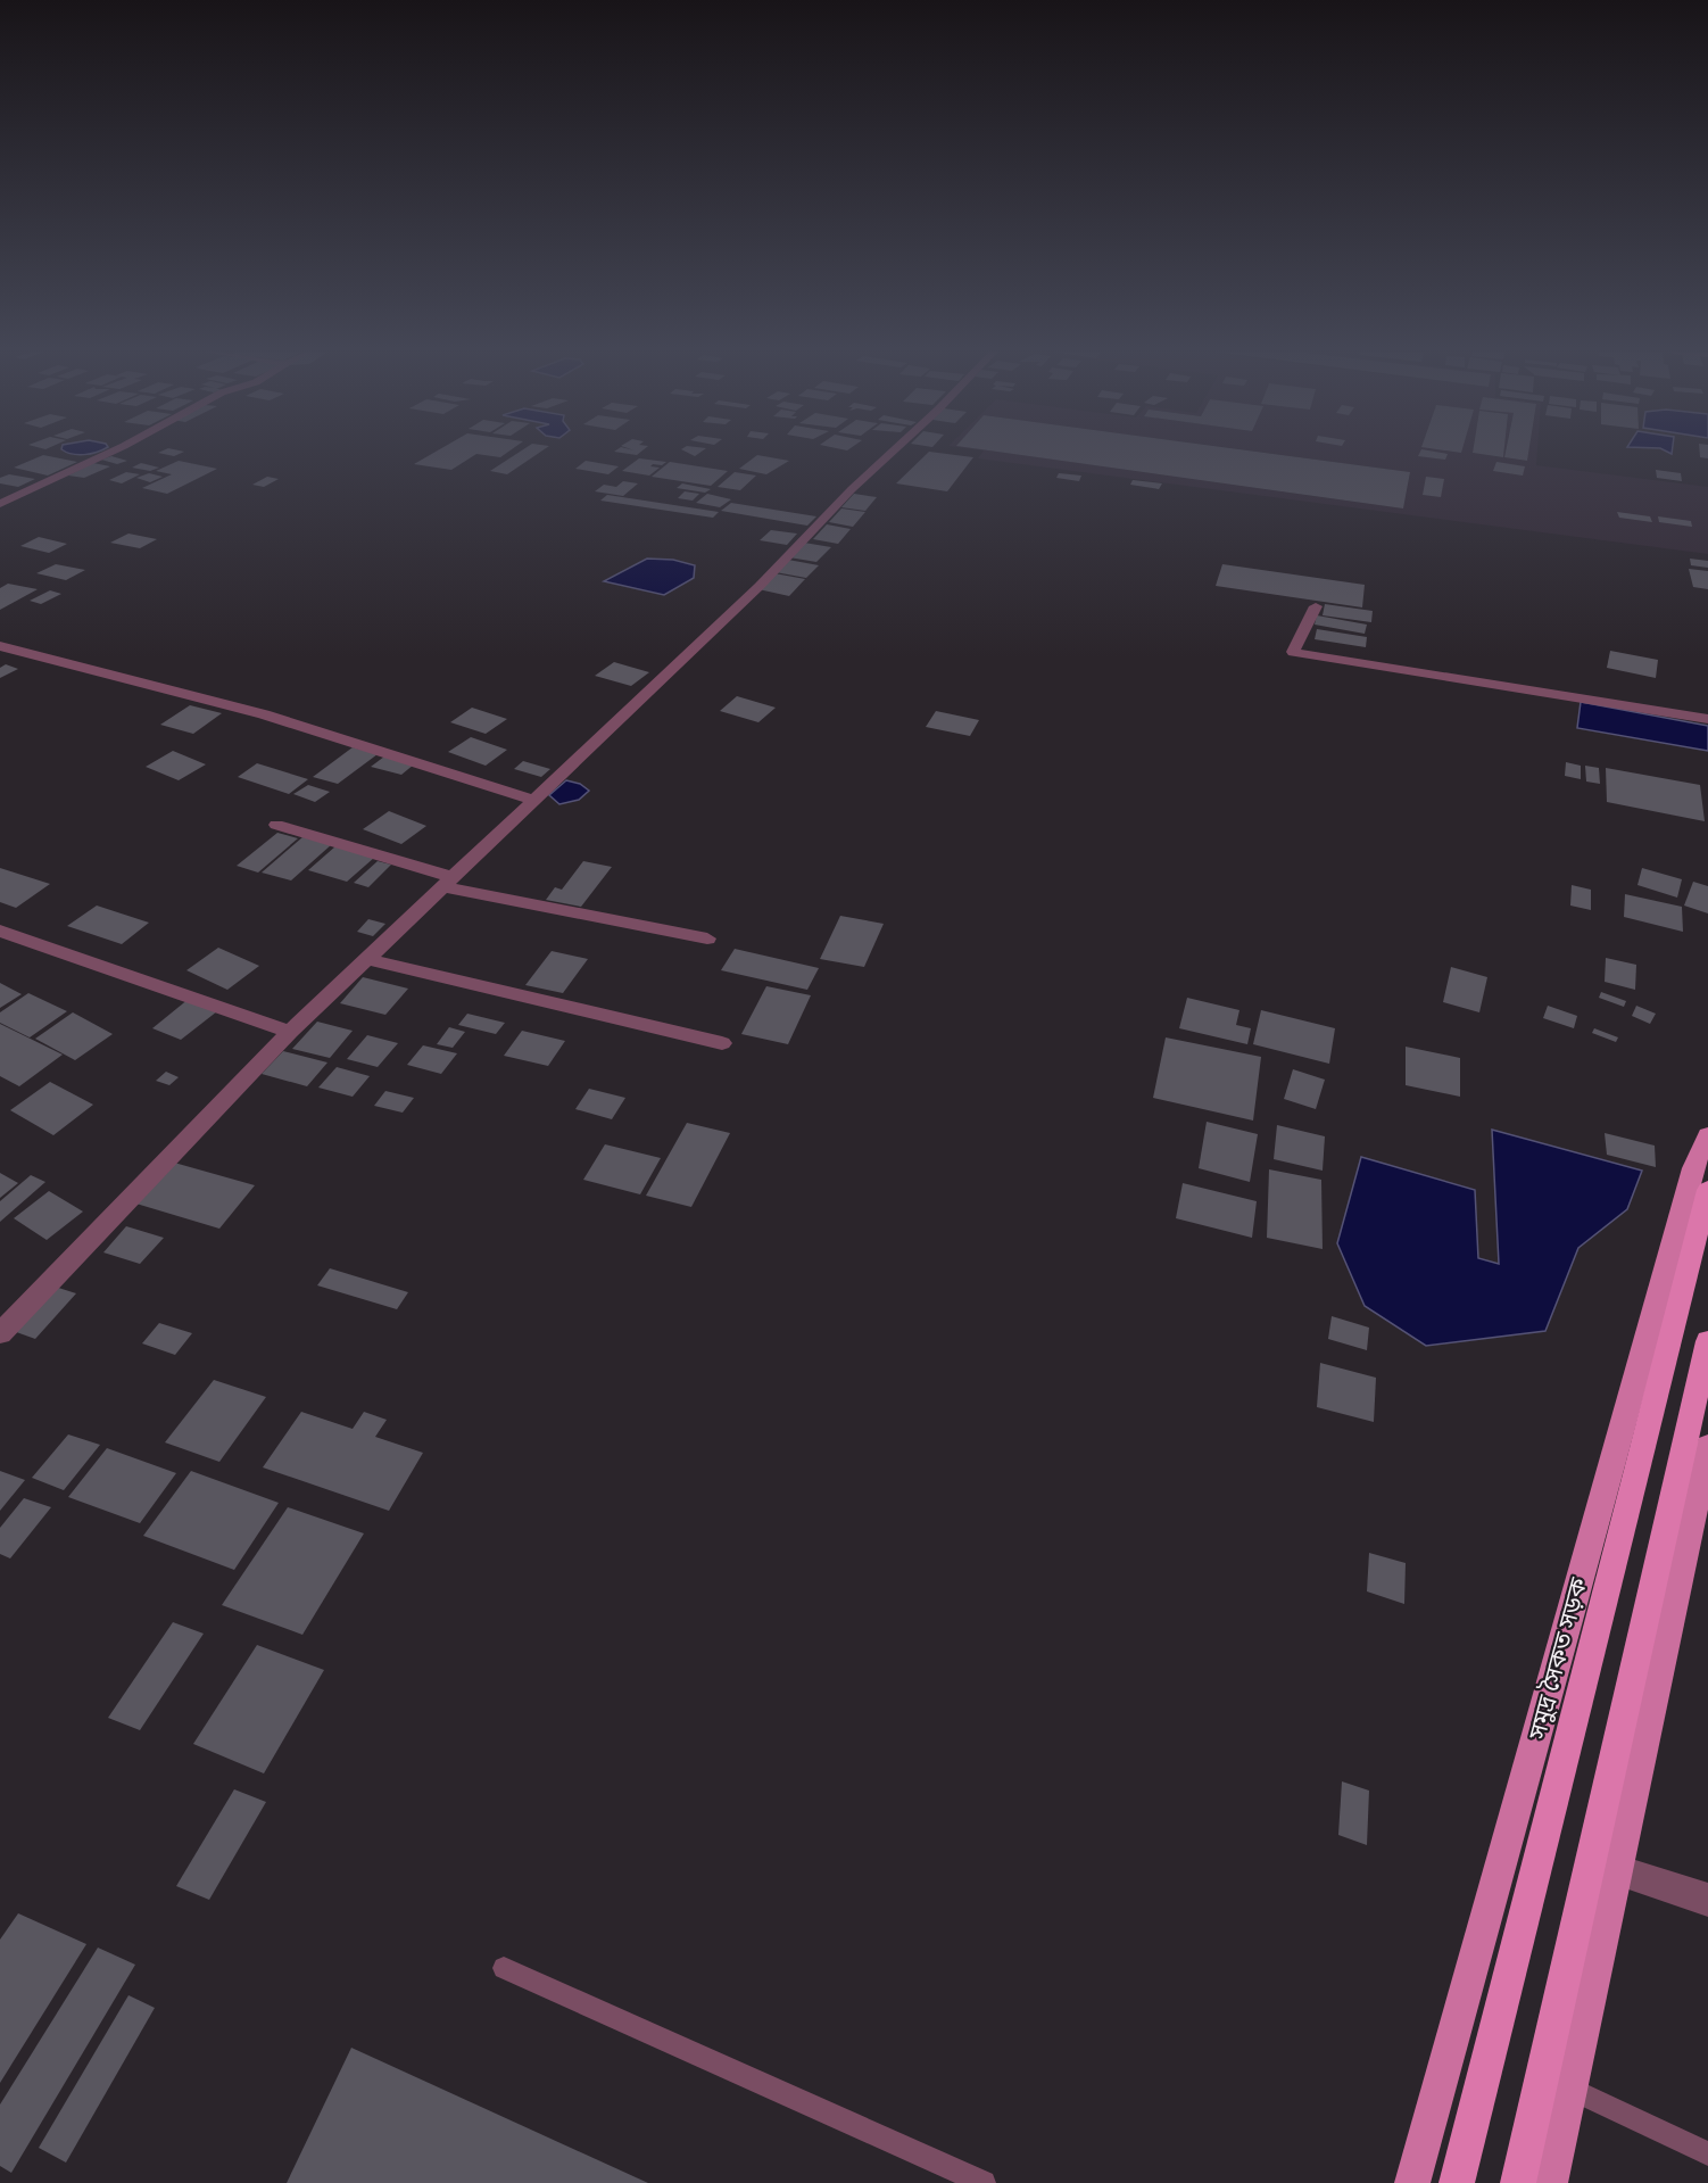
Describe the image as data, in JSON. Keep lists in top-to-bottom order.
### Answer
{
  "streets": {
    "main road": ["সমুদ্র সৈকত সড়ক"]
  }
}
